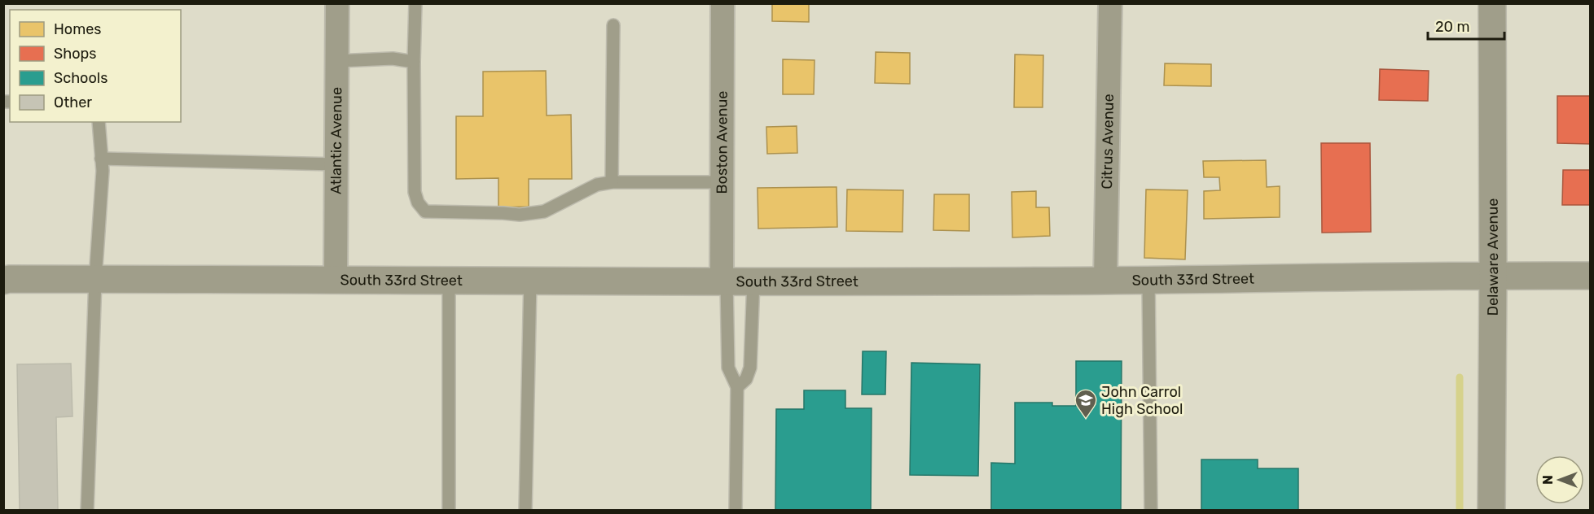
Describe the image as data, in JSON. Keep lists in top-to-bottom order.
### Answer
{
  "streets": {
    "street": [
      "Atlantic Avenue",
      "Boston Avenue",
      "Citrus Avenue",
      "Delaware Avenue",
      "South 33rd Street"
    ]
  },
  "crossings": [
    ["Atlantic Avenue", "South 33rd Street"],
    ["Boston Avenue", "South 33rd Street"],
    ["Citrus Avenue", "South 33rd Street"],
    ["Delaware Avenue", "South 33rd Street"]
  ],
  "places": {
    "school or university": ["John Carrol High School"]
  },
  "legend": [
    "Homes",
    "Shops",
    "Schools",
    "Other"
  ],
  "scale_bar": "20 m",
  "north": "left"
}
